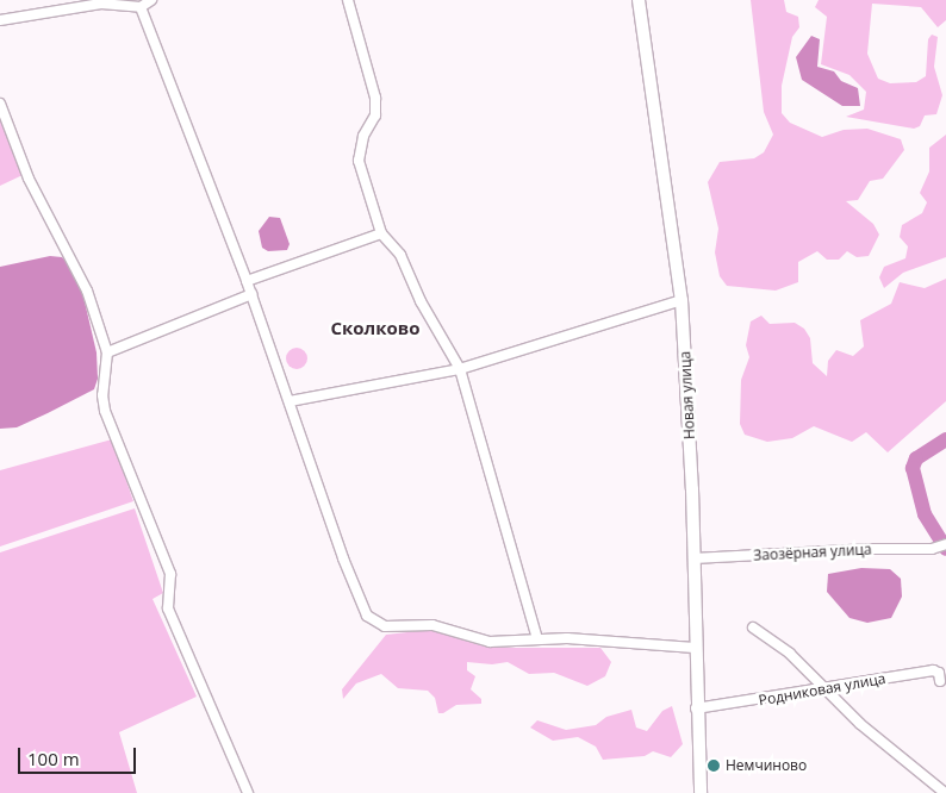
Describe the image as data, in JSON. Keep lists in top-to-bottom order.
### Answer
{
  "streets": {
    "street": ["Новая улица", "Заозёрная улица", "Родниковая улица"]
  },
  "crossings": [
    ["Новая улица", "Заозёрная улица"],
    ["Новая улица", "Родниковая улица"]
  ],
  "districts": ["Сколково"],
  "places": ["Немчиново"],
  "scale_bar": "100 m"
}
